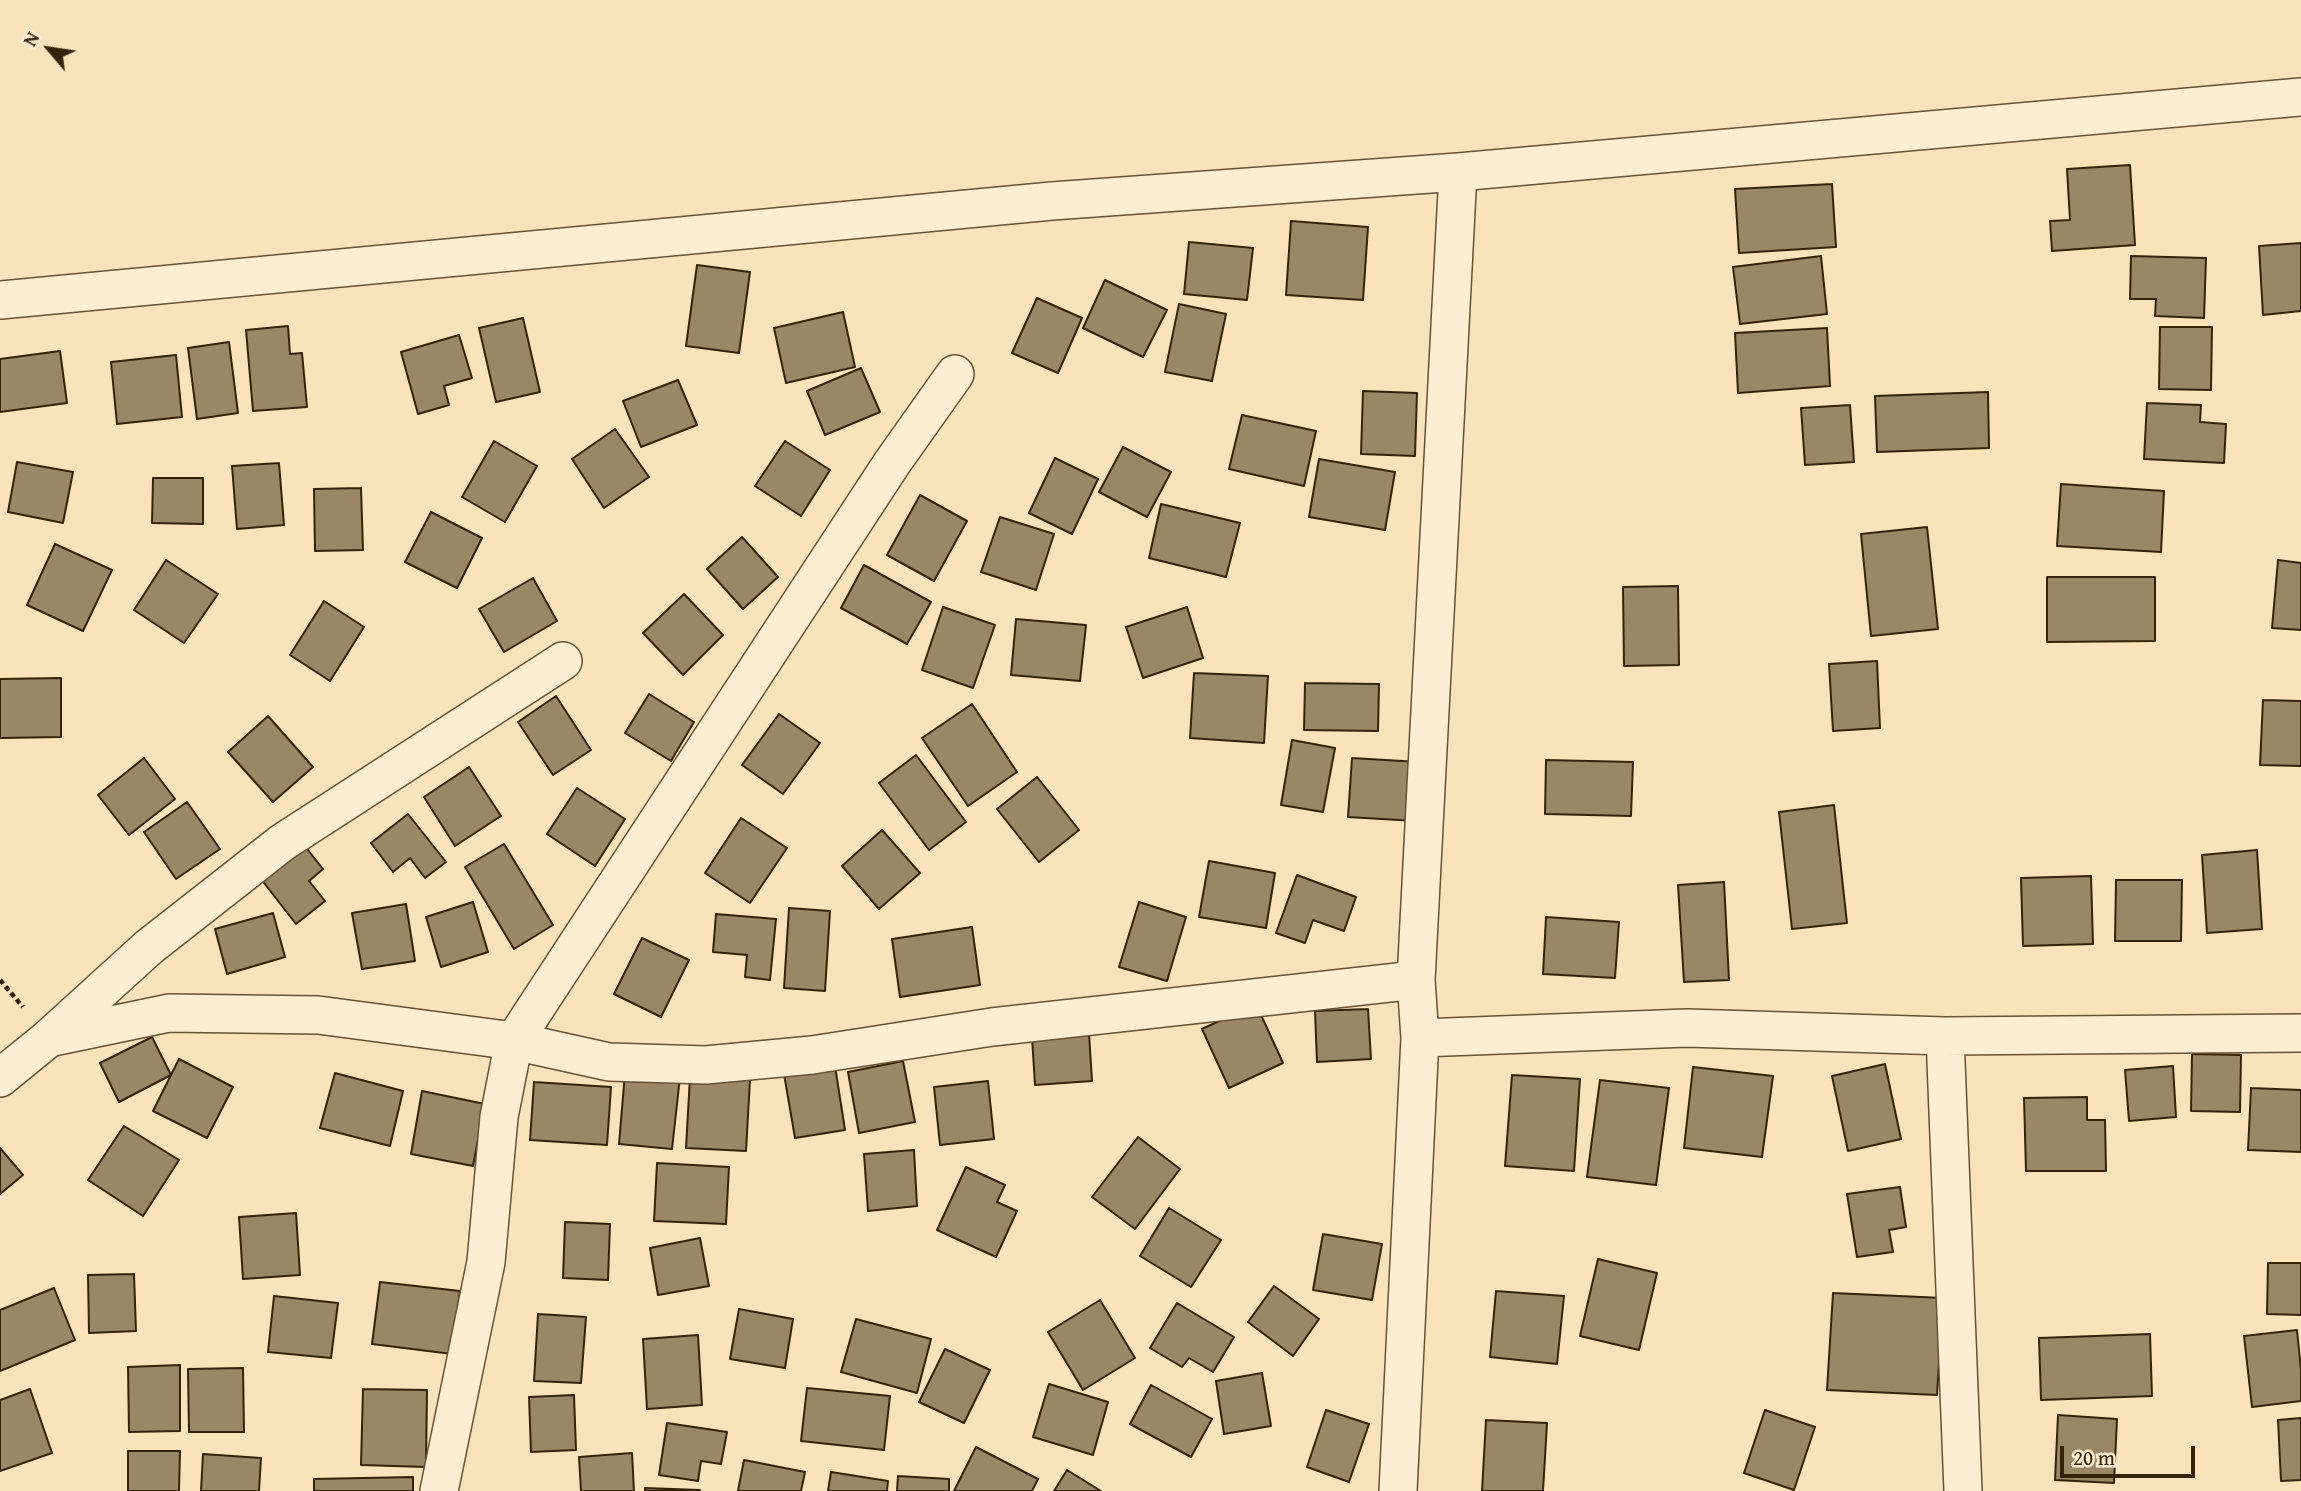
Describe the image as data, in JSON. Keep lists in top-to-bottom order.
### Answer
{
  "scale_bar": "20 m",
  "north": "top left"
}
